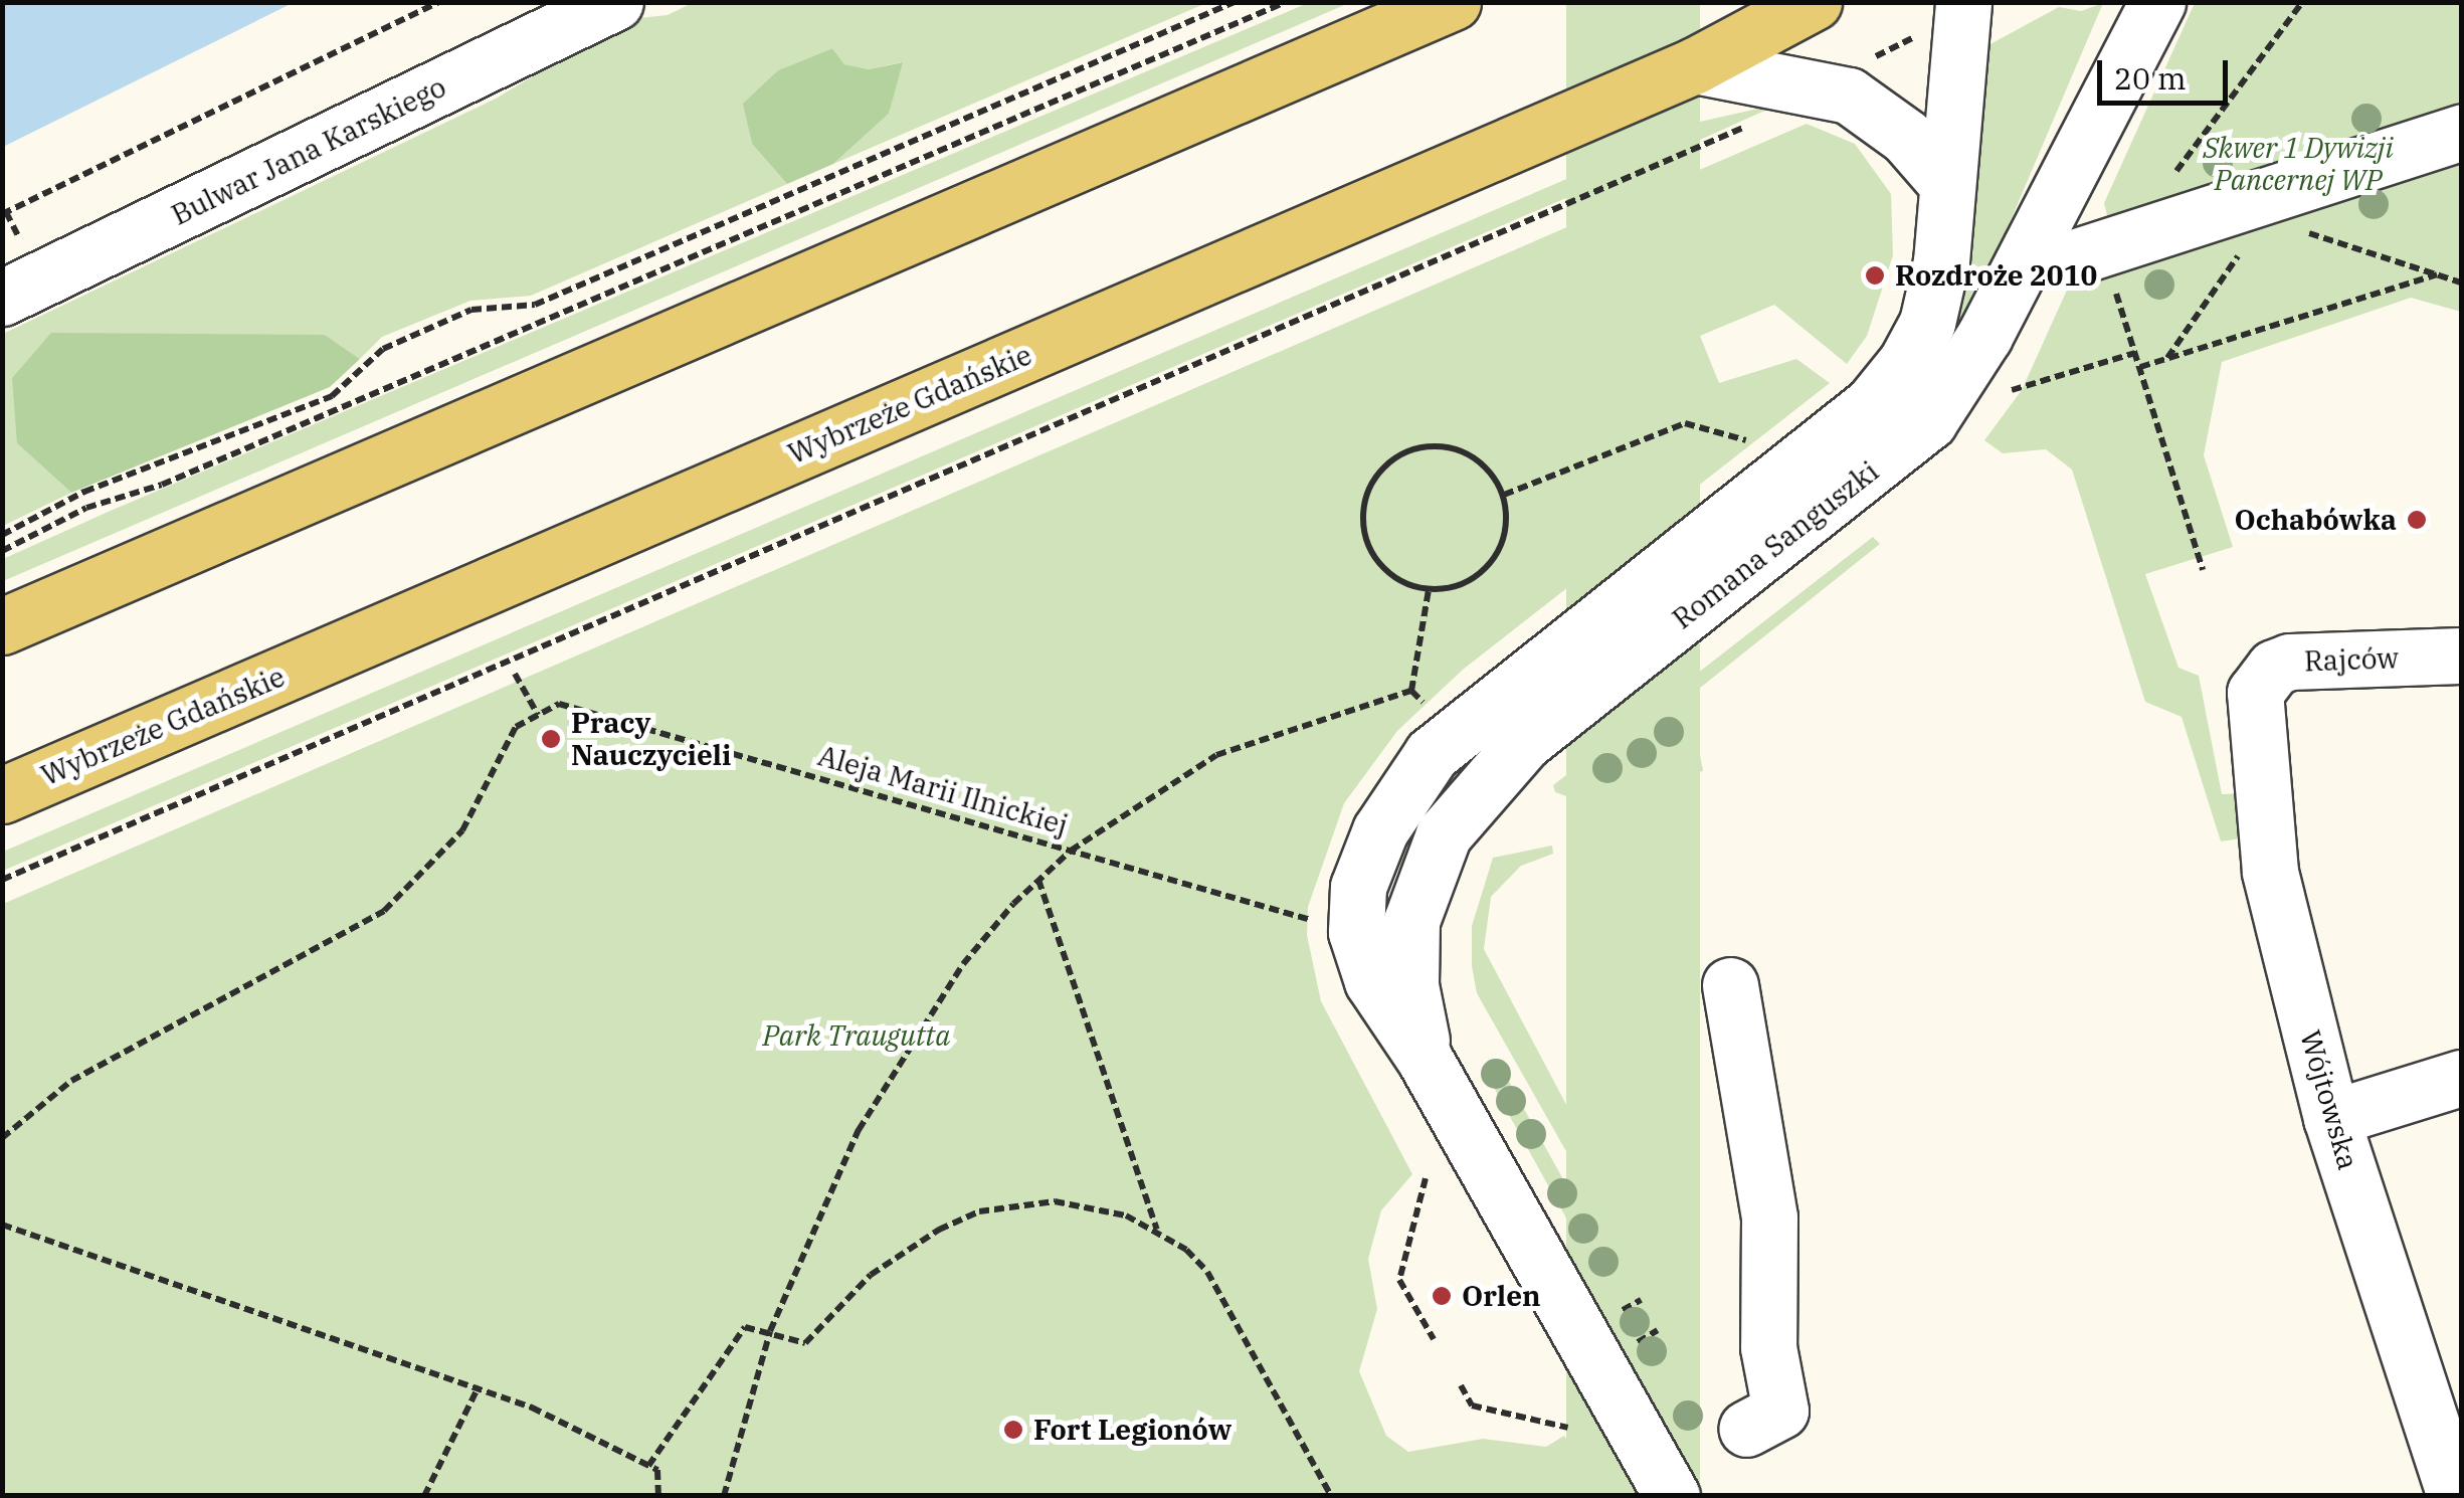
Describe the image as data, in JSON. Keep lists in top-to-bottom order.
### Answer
{
  "streets": {
    "main road": ["Wybrzeże Gdańskie"],
    "street": [
      "Bulwar Jana Karskiego",
      "Romana Sanguszki",
      "Rajców",
      "Wójtowska"
    ],
    "path": ["Aleja Marii Ilnickiej"]
  },
  "crossings": [
    ["Rajców", "Wójtowska"]
  ],
  "parks": ["Skwer 1 Dywizji Pancernej WP", "Park Traugutta"],
  "places": [
    "Rozdroże 2010",
    "Ochabówka",
    "Pracy Nauczycieli",
    "Orlen",
    "Fort Legionów"
  ],
  "scale_bar": "20 m"
}
